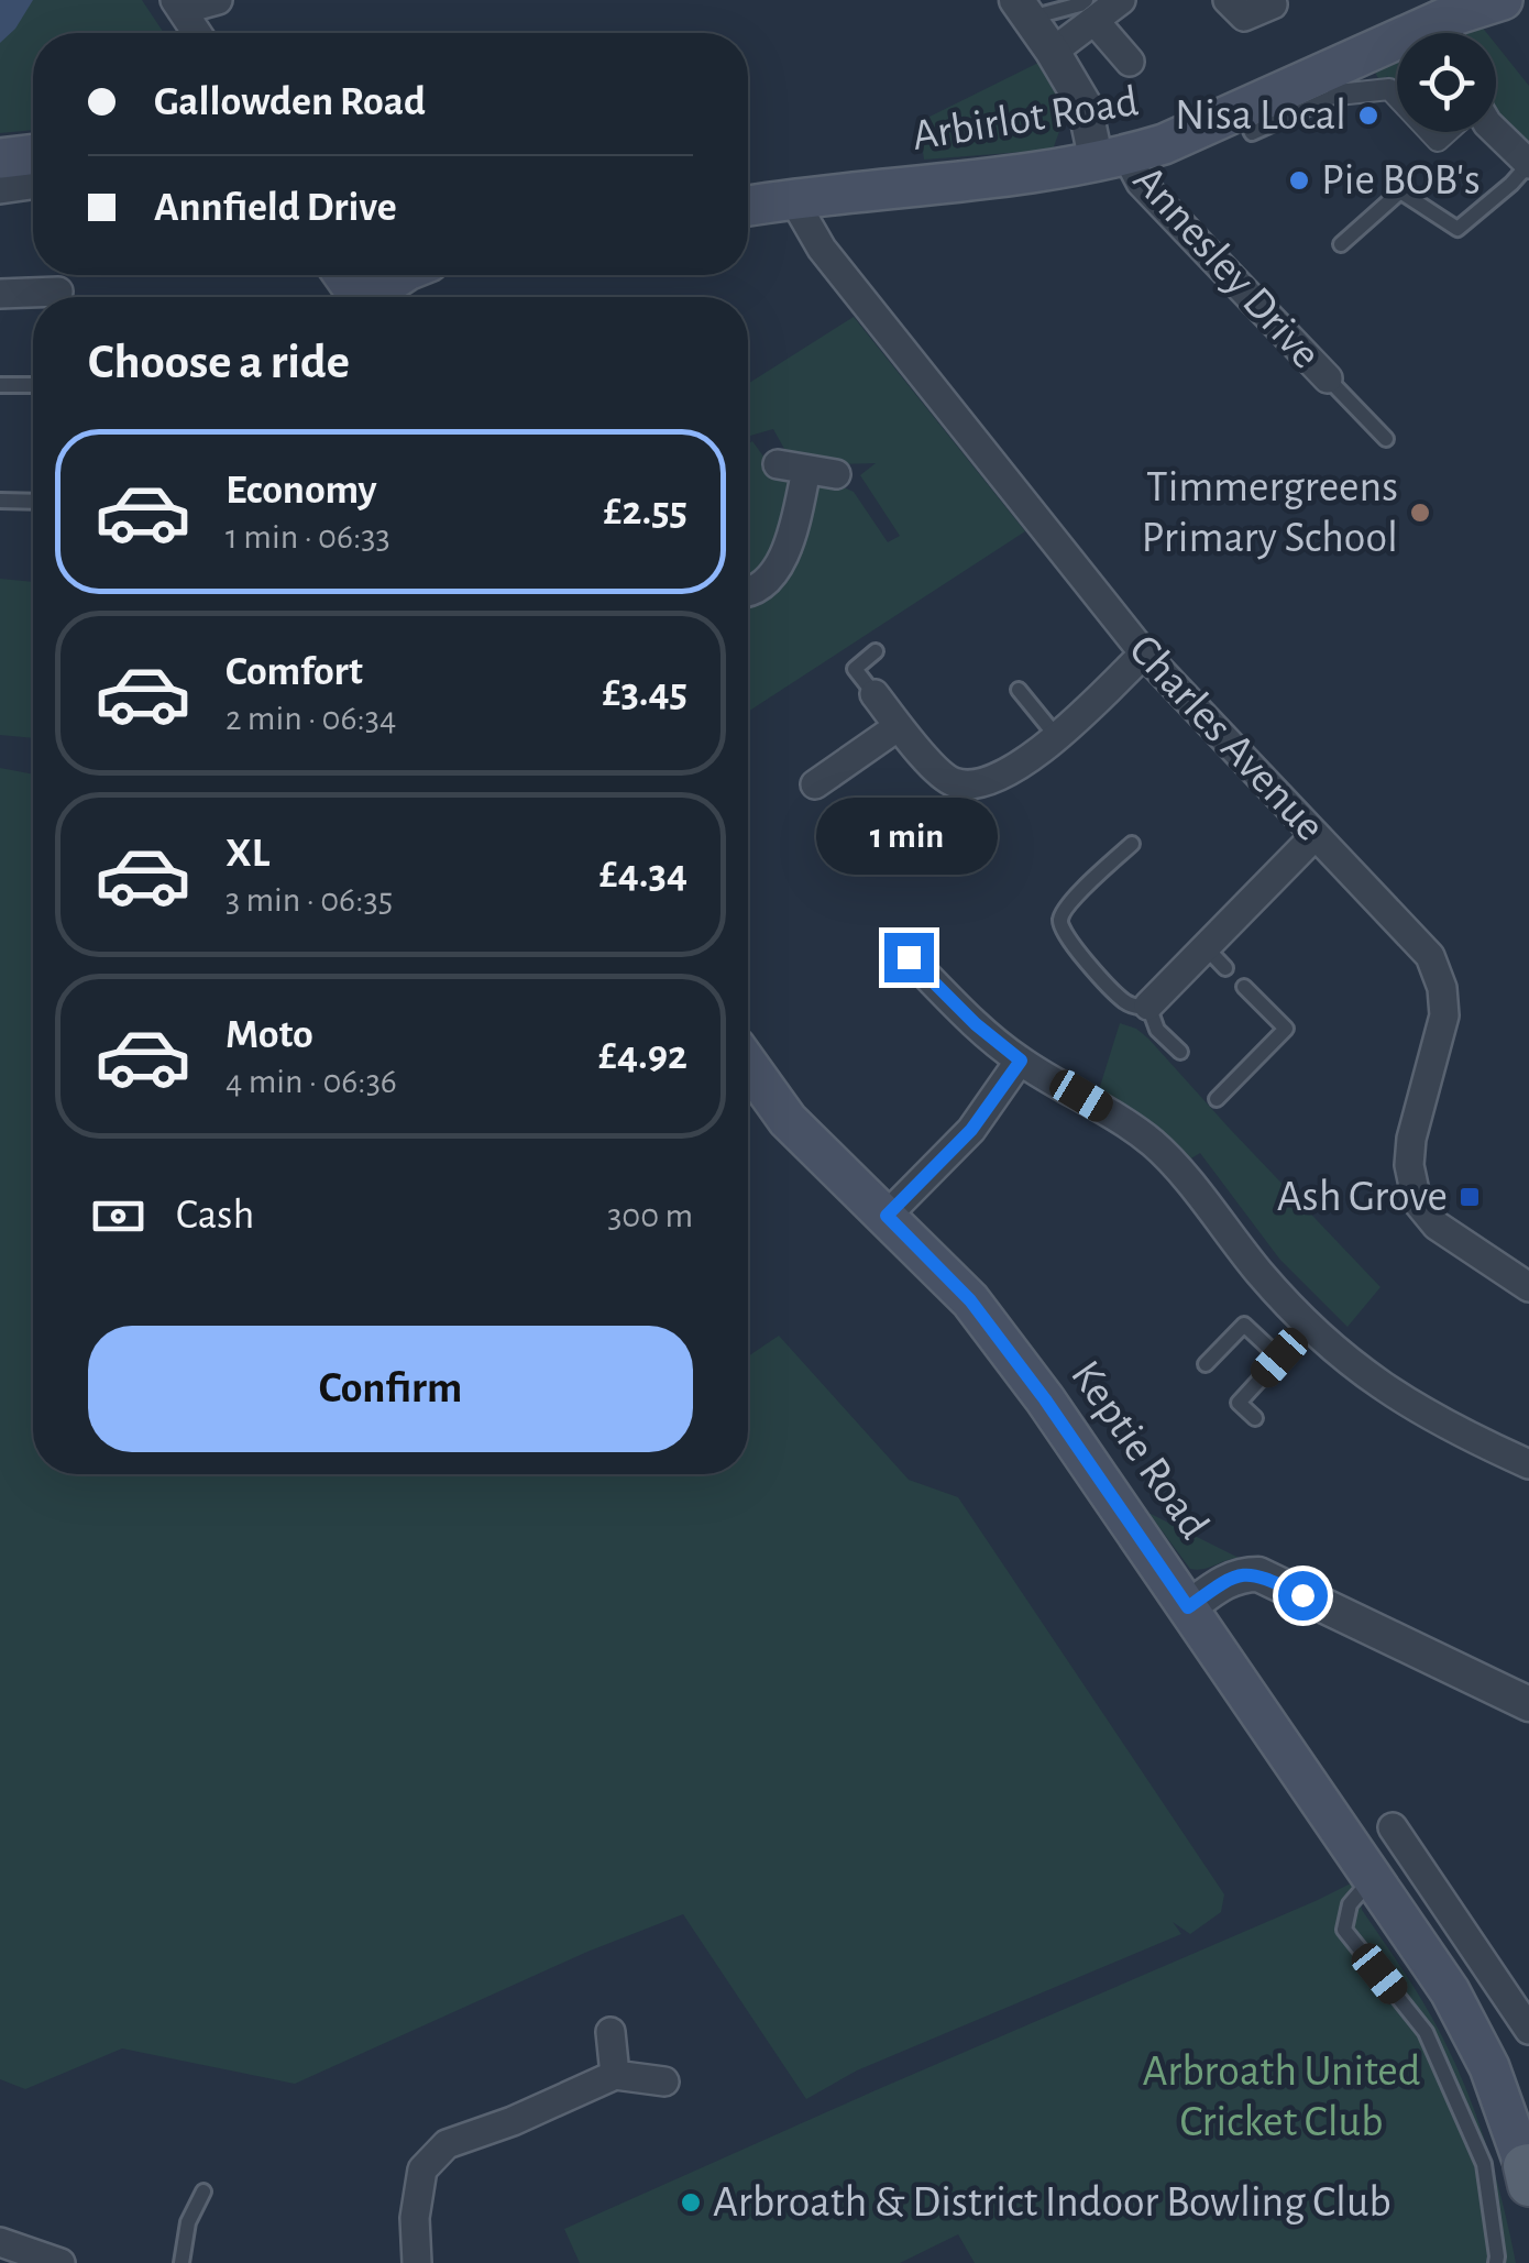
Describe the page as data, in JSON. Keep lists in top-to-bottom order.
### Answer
{
  "streets": {
    "main road": ["Arbirlot Road", "Keptie Road"],
    "street": ["Annesley Drive", "Charles Avenue"]
  },
  "crossings": [
    ["Arbirlot Road", "Annesley Drive"],
    ["Arbirlot Road", "Charles Avenue"]
  ],
  "parks": ["Arbroath United Cricket Club"],
  "places": {
    "other": [
      "Nisa Local",
      "Pie BOB's",
      "Timmergreens Primary School",
      "Arbroath & District Indoor Bowling Club"
    ],
    "transit": ["Ash Grove"]
  },
  "page": {
    "banner": ["Gallowden Road", "Annfield Drive"],
    "heading": "Choose a ride",
    "list": [
      {
        "name": "Economy",
        "note": "1 min · 06:33",
        "value": "£2.55"
      },
      {
        "name": "Comfort",
        "note": "2 min · 06:34",
        "value": "£3.45"
      },
      {
        "name": "XL",
        "note": "3 min · 06:35",
        "value": "£4.34"
      },
      {
        "name": "Moto",
        "note": "4 min · 06:36",
        "value": "£4.92"
      }
    ],
    "bubble": "1 min",
    "pay": ["Cash", "300 m"],
    "buttons": "Confirm"
  }
}
